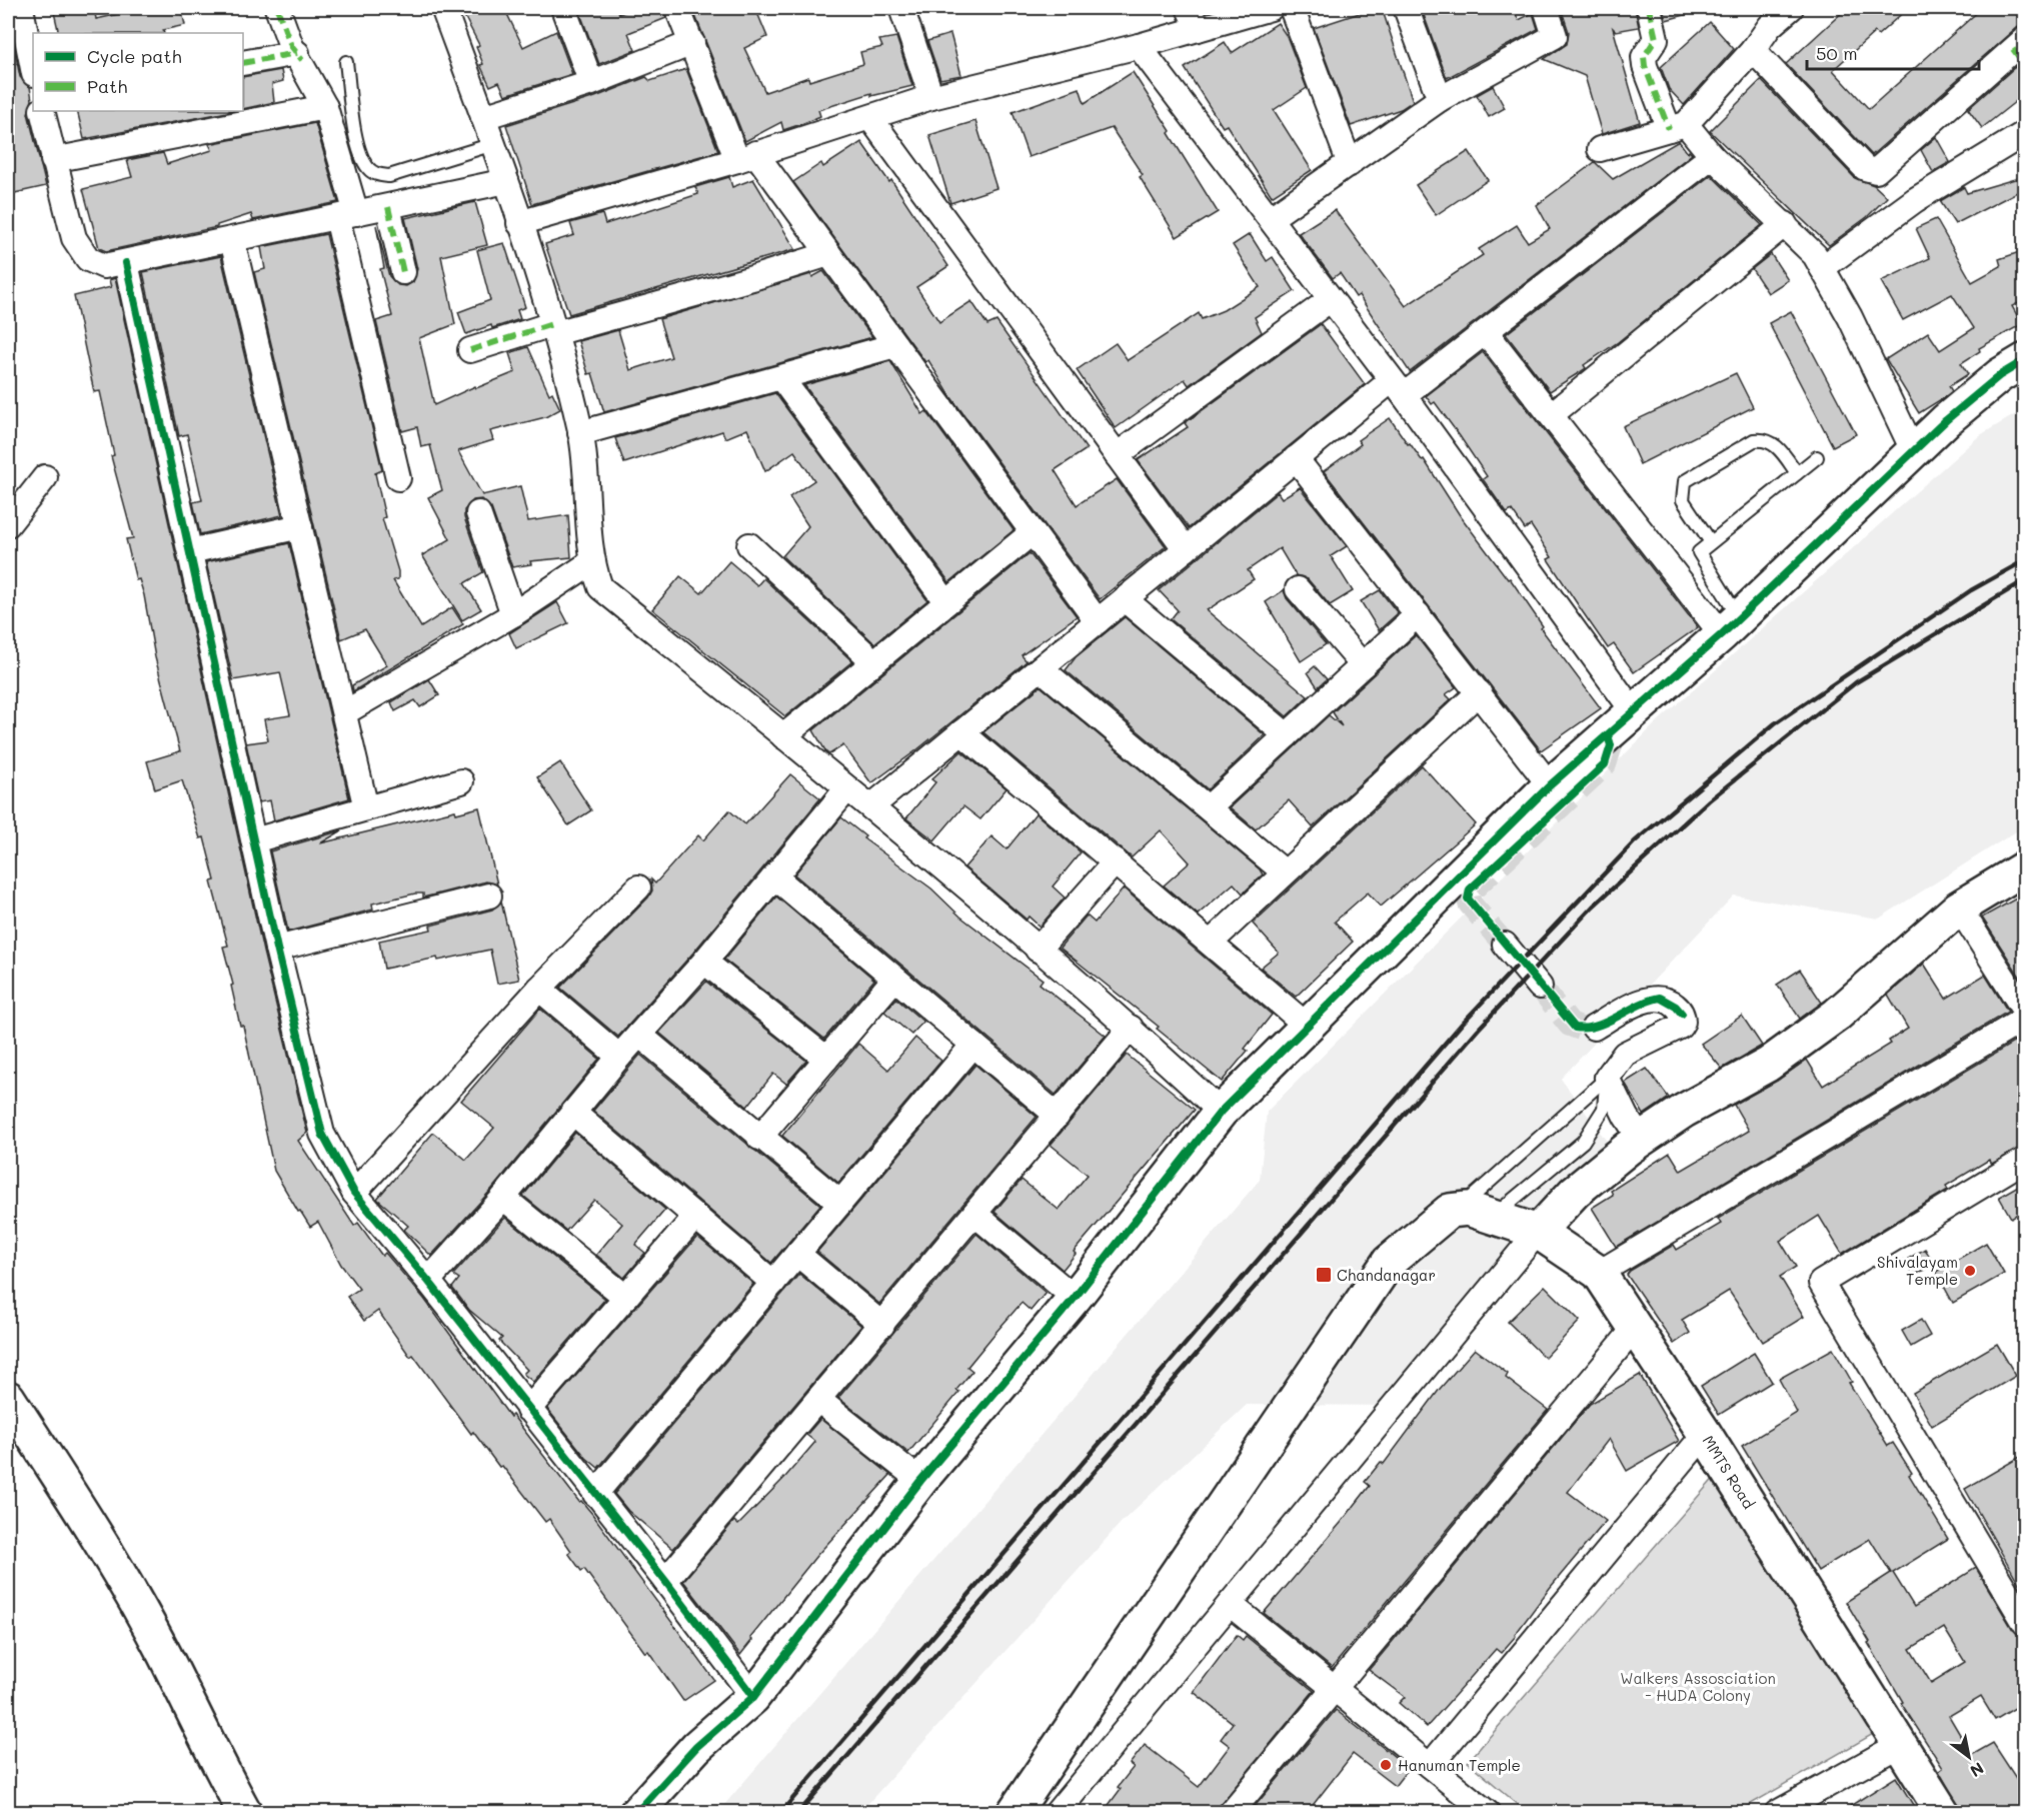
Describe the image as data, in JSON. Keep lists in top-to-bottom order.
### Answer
{
  "streets": {
    "street": ["MMTS Road"]
  },
  "parks": ["Walkers Assosciation - HUDA Colony"],
  "places": {
    "other": ["Shivalayam Temple", "Hanuman Temple"],
    "transit": ["Chandanagar"]
  },
  "legend": ["Cycle path", "Path"],
  "scale_bar": "50 m",
  "north": "bottom right"
}
